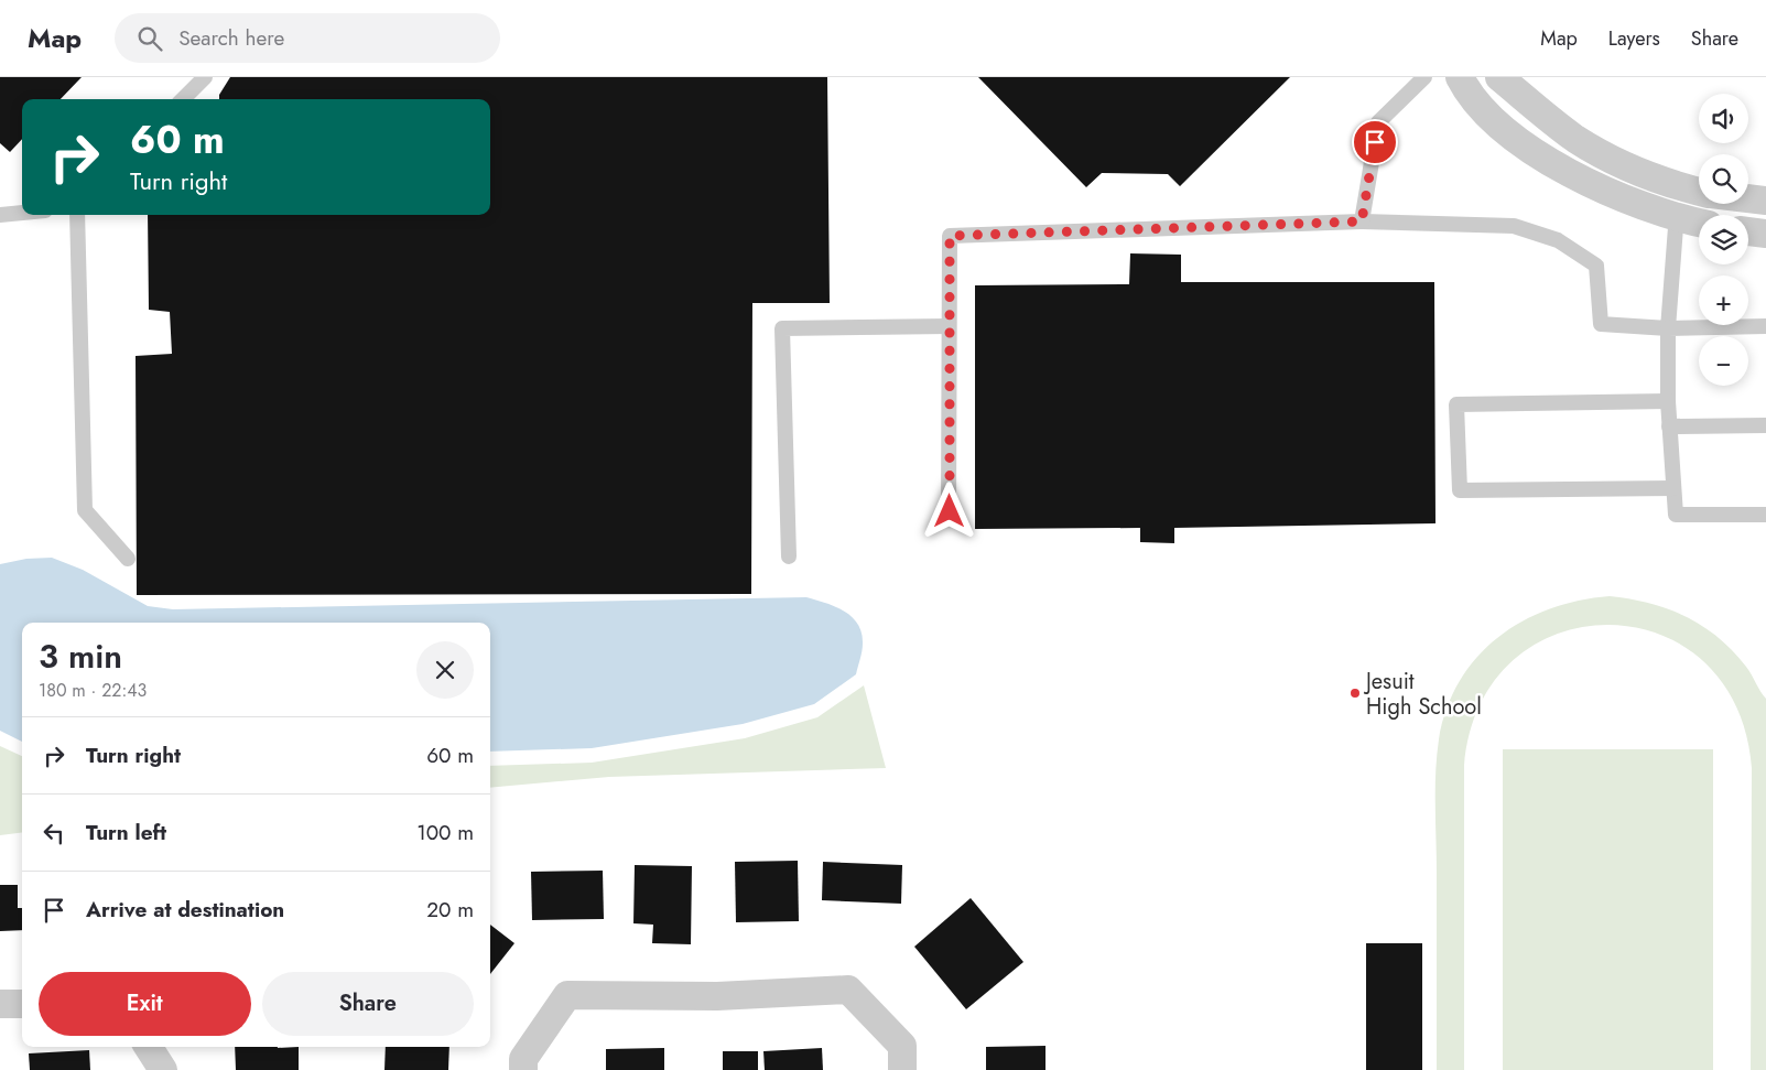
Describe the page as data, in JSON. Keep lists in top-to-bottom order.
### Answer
{
  "places": ["Jesuit High School"],
  "page": {
    "header": "Map",
    "search": "Search here",
    "nav": ["Map", "Layers", "Share"],
    "map_buttons": ["+", "−"],
    "turn": ["60 m", "Turn right"],
    "heading": ["3 min", "180 m · 22:43"],
    "list": [
      {
        "name": "Turn right",
        "value": "60 m"
      },
      {
        "name": "Turn left",
        "value": "100 m"
      },
      {
        "name": "Arrive at destination",
        "value": "20 m"
      }
    ],
    "buttons": ["Exit", "Share"]
  }
}
